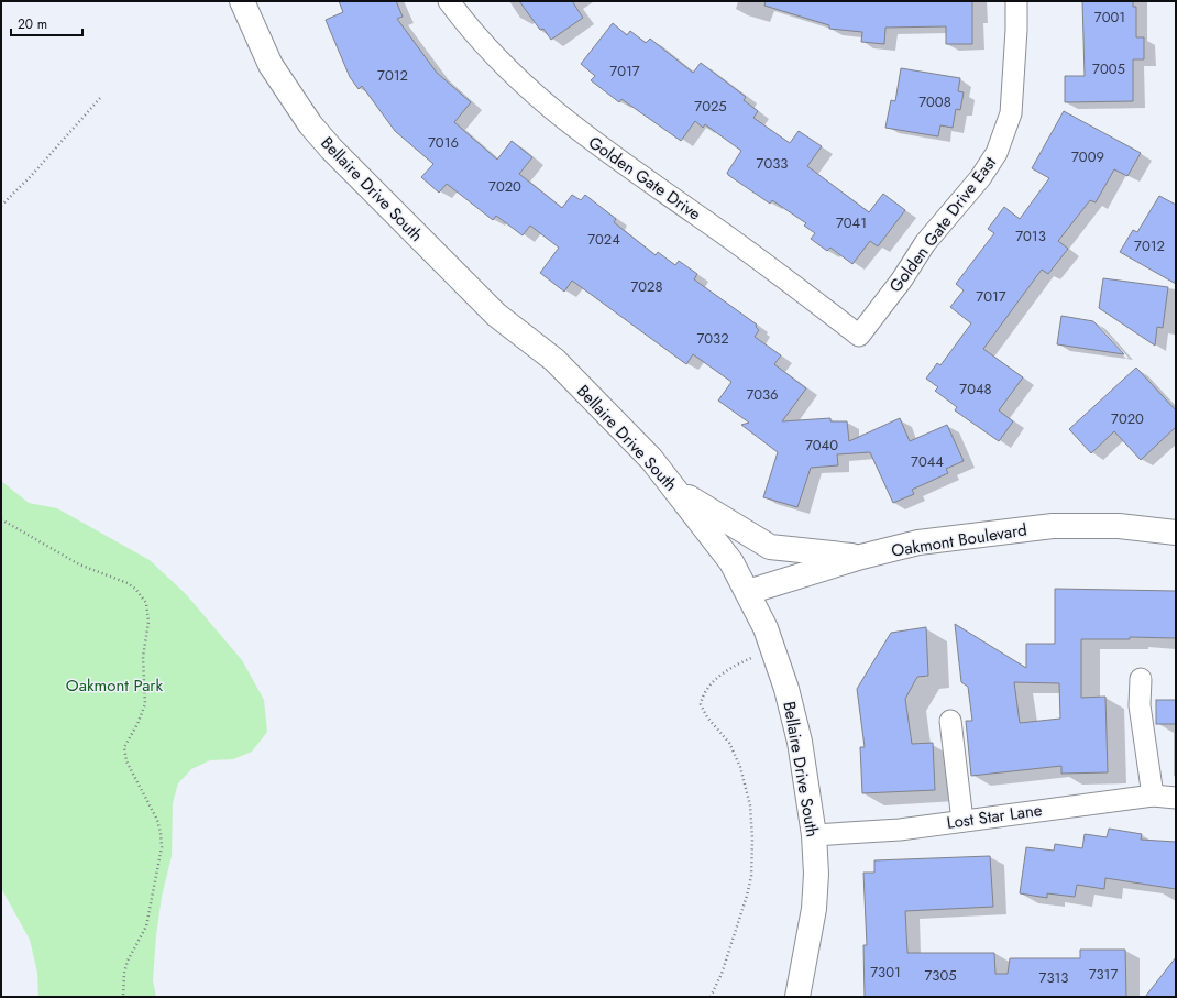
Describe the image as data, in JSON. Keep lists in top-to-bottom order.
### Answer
{
  "streets": {
    "street": [
      "Golden Gate Drive",
      "Bellaire Drive South",
      "Golden Gate Drive East",
      "Oakmont Boulevard",
      "Lost Star Lane"
    ]
  },
  "crossings": [
    ["Golden Gate Drive", "Golden Gate Drive East"],
    ["Bellaire Drive South", "Oakmont Boulevard"],
    ["Bellaire Drive South", "Lost Star Lane"]
  ],
  "parks": ["Oakmont Park"],
  "house_numbers": [
    "7001",
    "7005",
    "7017",
    "7012",
    "7008",
    "7025",
    "7016",
    "7009",
    "7033",
    "7020",
    "7041",
    "7013",
    "7024",
    "7012",
    "7028",
    "7017",
    "7032",
    "7048",
    "7036",
    "7020",
    "7040",
    "7044",
    "7301",
    "7317",
    "7305",
    "7313"
  ],
  "scale_bar": "20 m"
}
